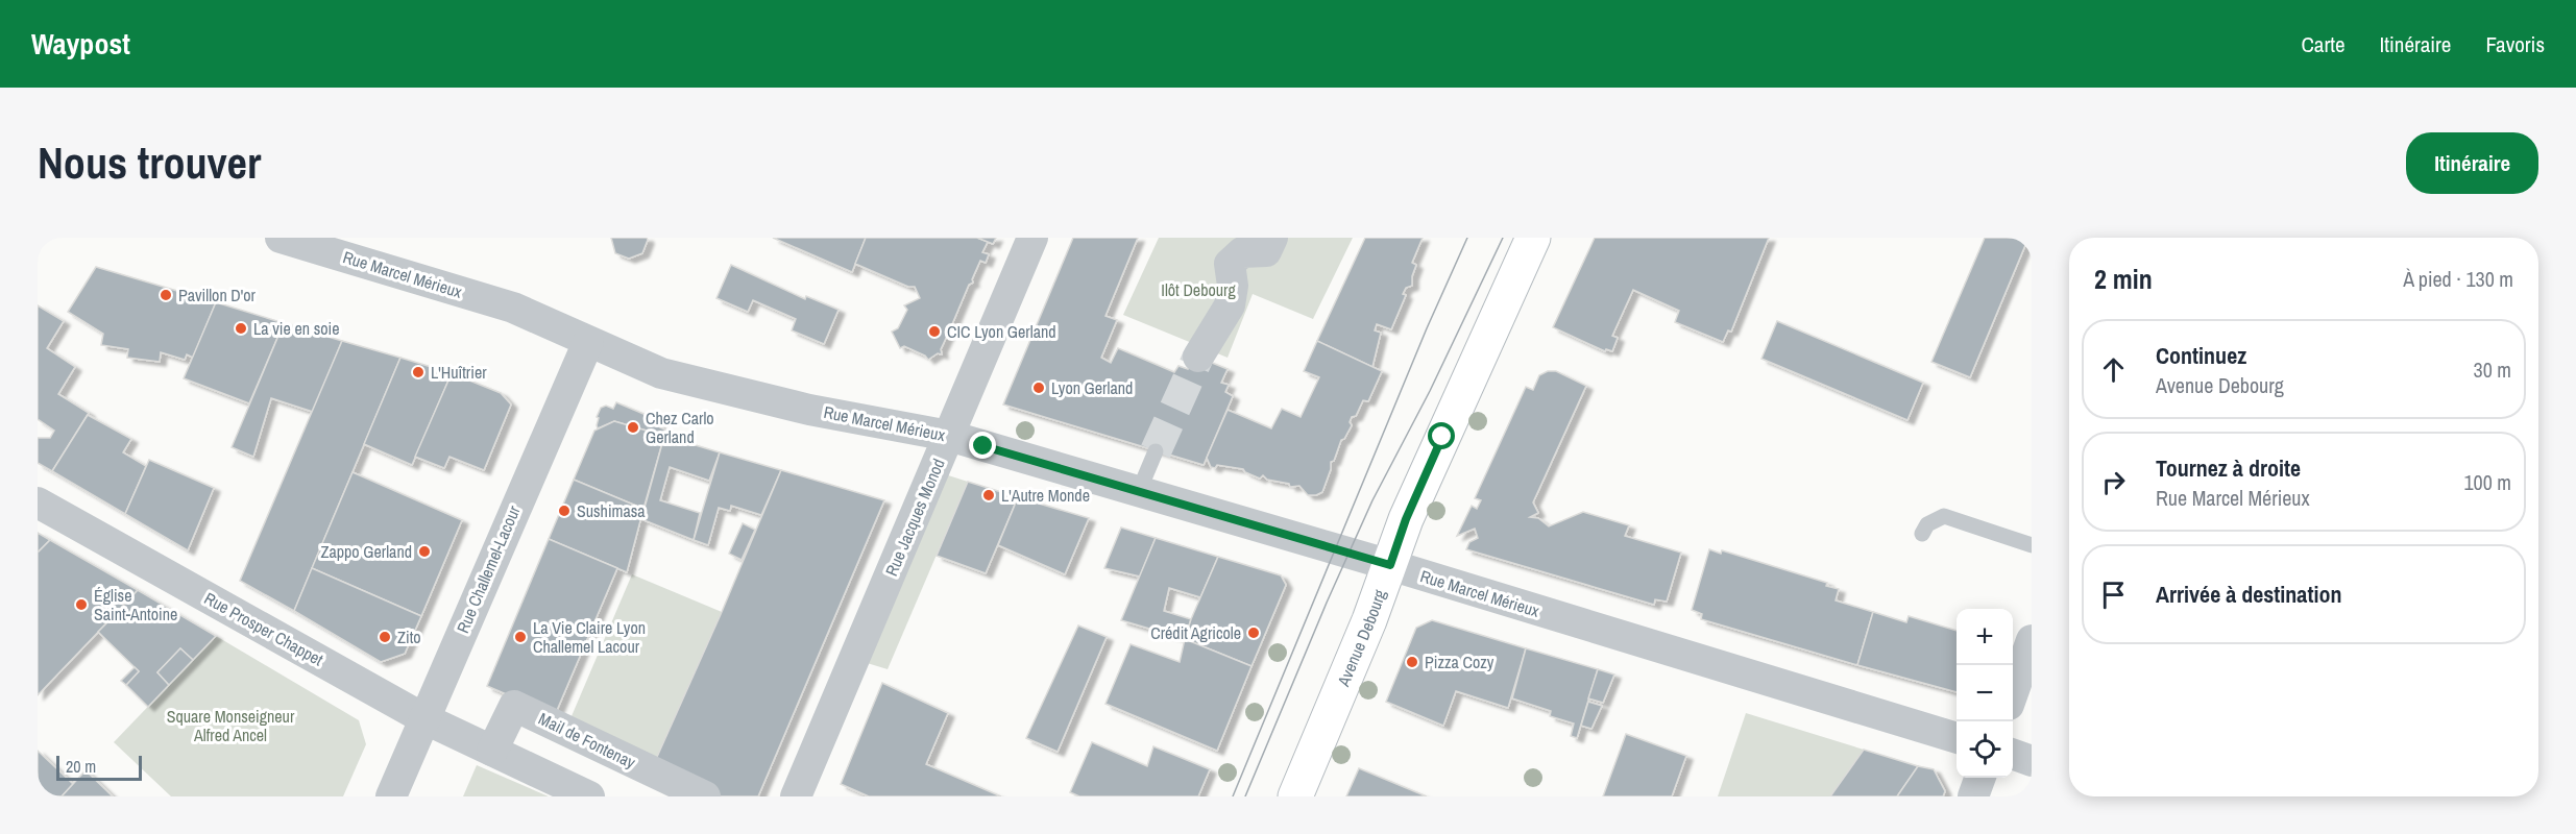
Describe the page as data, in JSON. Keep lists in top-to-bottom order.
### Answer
{
  "streets": {
    "street": [
      "Rue Marcel Mérieux",
      "Rue Jacques Monod",
      "Rue Challemel-Lacour",
      "Rue Prosper Chappet",
      "Avenue Debourg",
      "Mail de Fontenay"
    ]
  },
  "crossings": [
    ["Rue Marcel Mérieux", "Rue Jacques Monod"],
    ["Rue Marcel Mérieux", "Rue Challemel-Lacour"],
    ["Rue Marcel Mérieux", "Avenue Debourg"],
    ["Rue Challemel-Lacour", "Rue Prosper Chappet"]
  ],
  "parks": ["Ilôt Debourg", "Square Monseigneur Alfred Ancel"],
  "places": [
    "Pavillon D'or",
    "La vie en soie",
    "CIC Lyon Gerland",
    "L'Huîtrier",
    "Lyon Gerland",
    "Chez Carlo Gerland",
    "L'Autre Monde",
    "Sushimasa",
    "Zappo Gerland",
    "Église Saint-Antoine",
    "Crédit Agricole",
    "Zito",
    "La Vie Claire Lyon Challemel Lacour",
    "Pizza Cozy"
  ],
  "scale_bar": "20 m",
  "page": {
    "header": "Waypost",
    "nav": ["Carte", "Itinéraire", "Favoris"],
    "buttons": "Itinéraire",
    "title": "Nous trouver",
    "heading": ["2 min", "À pied · 130 m"],
    "list": [
      ["Continuez", "Avenue Debourg", "30 m"],
      ["Tournez à droite", "Rue Marcel Mérieux", "100 m"],
      "Arrivée à destination"
    ],
    "map_buttons": ["+", "−"],
    "scale": "20 m"
  }
}
